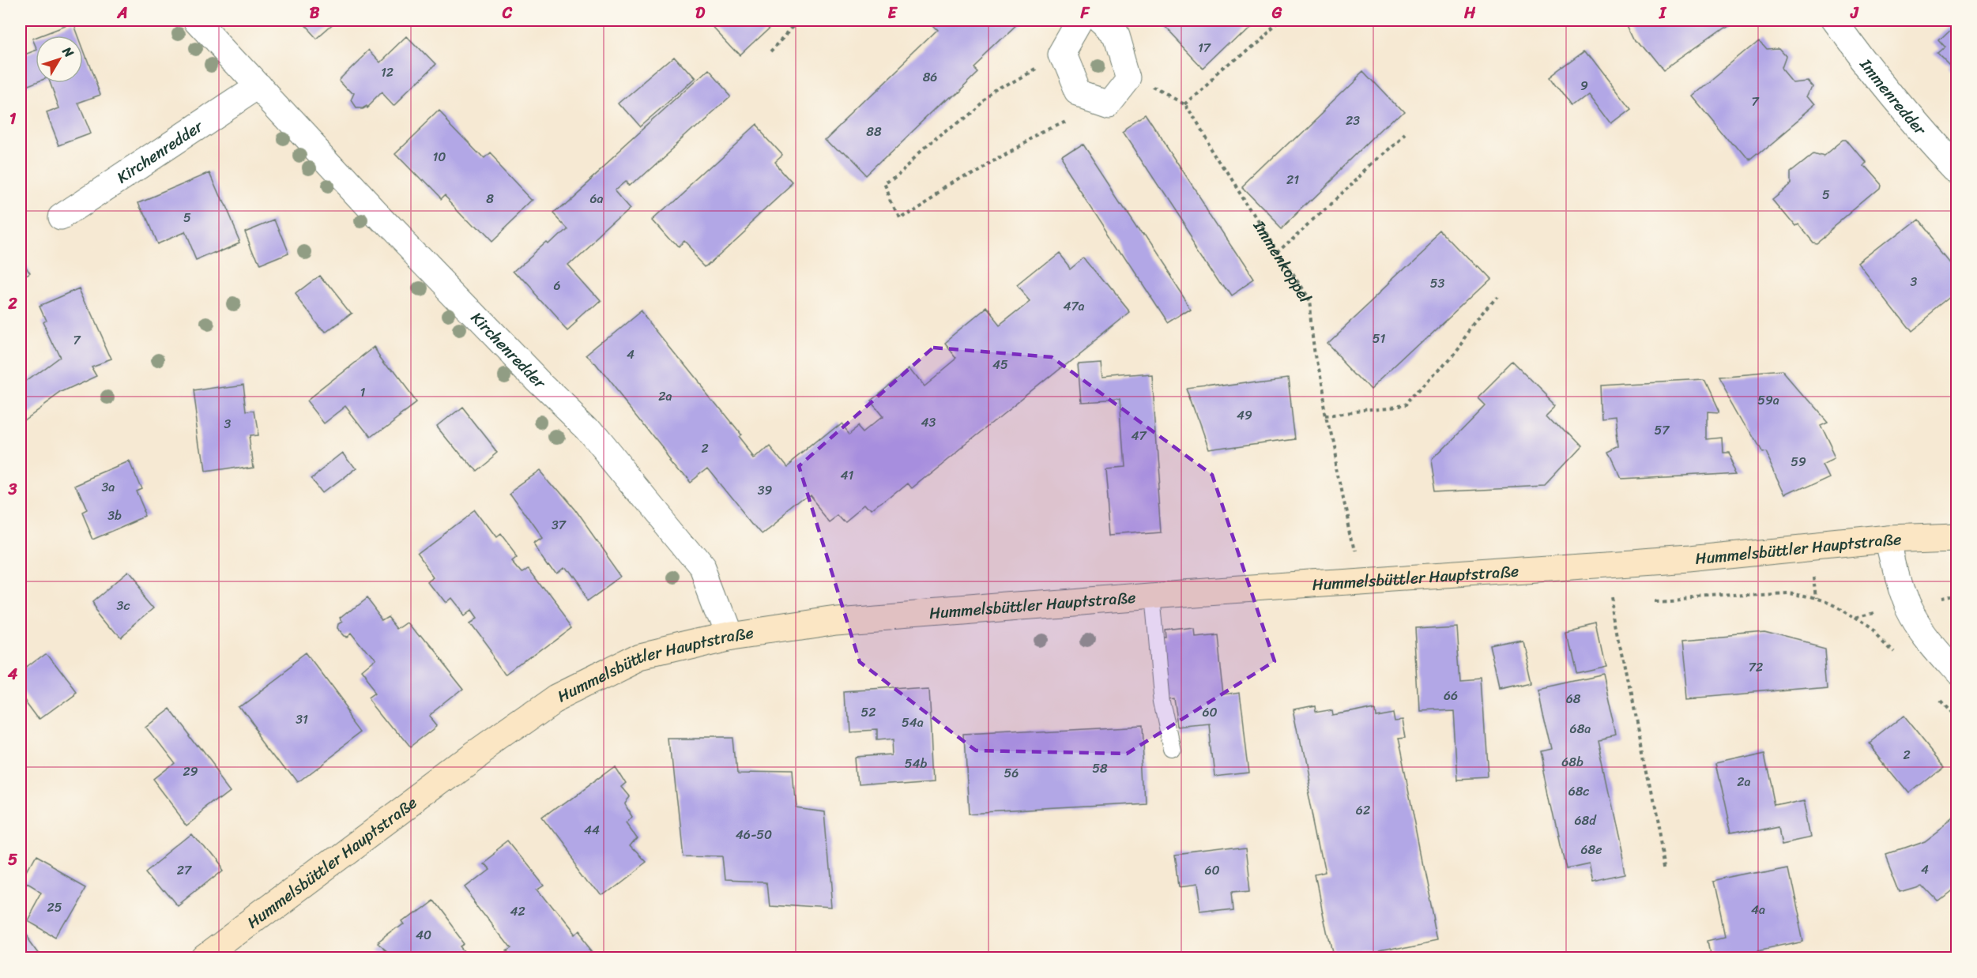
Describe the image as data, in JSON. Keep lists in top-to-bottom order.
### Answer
{
  "streets": {
    "main road": ["Hummelsbüttler Hauptstraße"],
    "street": ["Immenredder", "Kirchenredder"],
    "path": ["Immenkoppel"]
  },
  "crossings": [
    ["Kirchenredder", "Hummelsbüttler Hauptstraße"],
    ["Immenkoppel", "Hummelsbüttler Hauptstraße"]
  ],
  "house_numbers": [
    "17",
    "12",
    "86",
    "9",
    "7",
    "23",
    "88",
    "10",
    "21",
    "5",
    "8",
    "6a",
    "5",
    "3",
    "53",
    "6",
    "47a",
    "51",
    "7",
    "4",
    "45",
    "1",
    "2a",
    "59a",
    "49",
    "43",
    "3",
    "57",
    "47",
    "2",
    "59",
    "41",
    "3a",
    "39",
    "3b",
    "37",
    "3c",
    "72",
    "66",
    "68",
    "52",
    "60",
    "31",
    "54a",
    "68a",
    "2",
    "68b",
    "54b",
    "58",
    "29",
    "56",
    "2a",
    "68c",
    "62",
    "68d",
    "44",
    "46-50",
    "68e",
    "4",
    "27",
    "60",
    "25",
    "4a",
    "42",
    "40"
  ],
  "north": "top right",
  "grid": {
    "columns": [
      "A",
      "B",
      "C",
      "D",
      "E",
      "F",
      "G",
      "H",
      "I",
      "J"
    ],
    "rows": [
      "1",
      "2",
      "3",
      "4",
      "5"
    ]
  }
}
